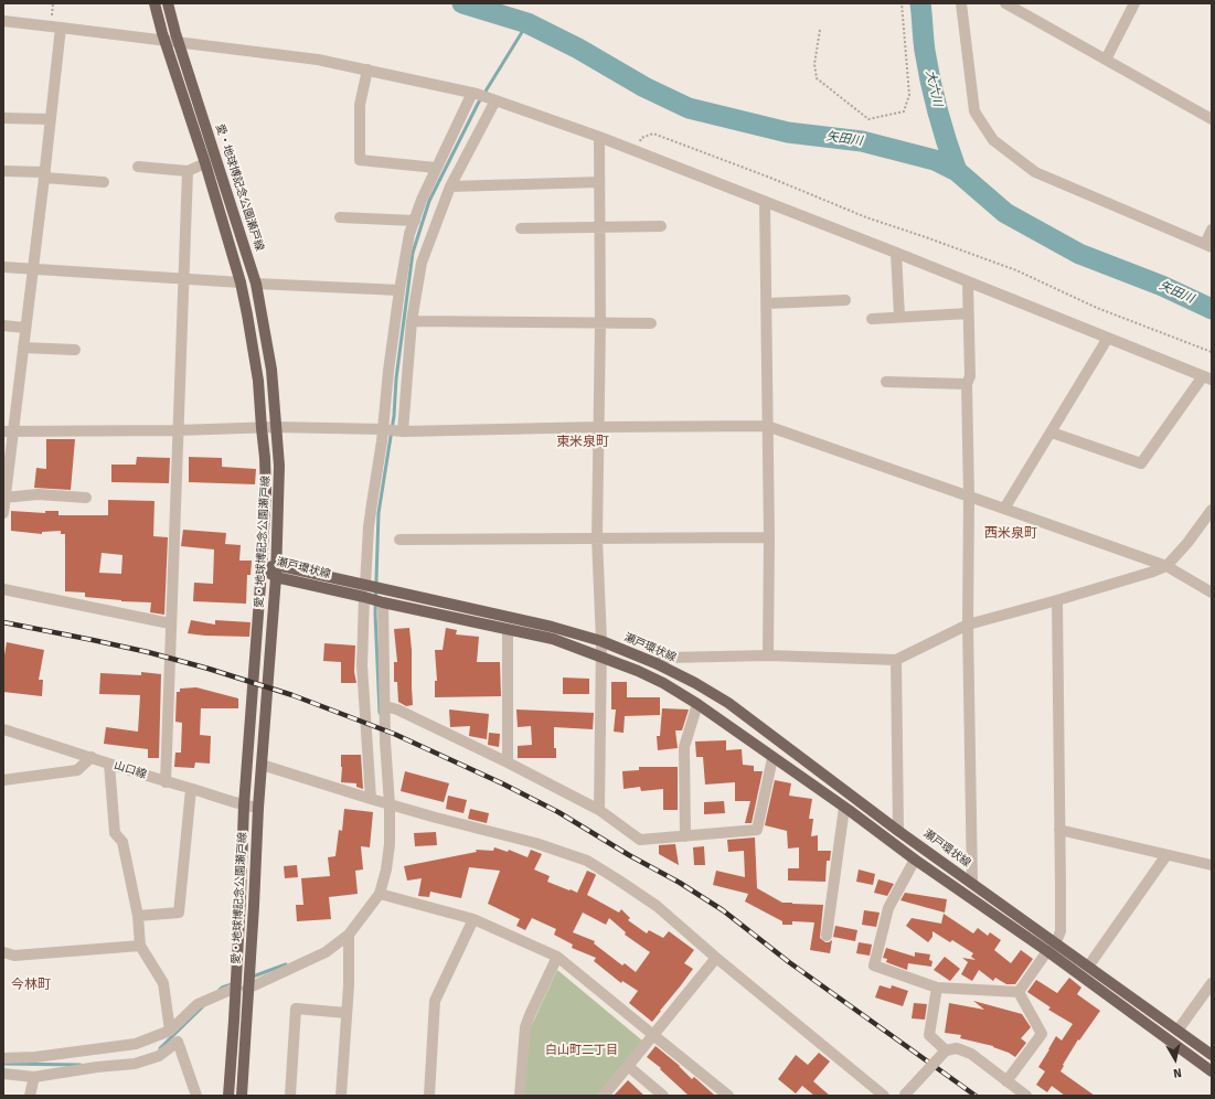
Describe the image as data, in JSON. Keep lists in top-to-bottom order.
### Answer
{
  "streets": {
    "main road": ["愛・地球博記念公園瀬戸線", "瀬戸環状線"],
    "street": ["山口線"]
  },
  "crossings": [
    ["愛・地球博記念公園瀬戸線", "瀬戸環状線"],
    ["愛・地球博記念公園瀬戸線", "山口線"]
  ],
  "districts": [
    "東米泉町",
    "西米泉町",
    "今林町",
    "白山町二丁目"
  ],
  "water": ["大六川", "矢田川"],
  "north": "bottom"
}
